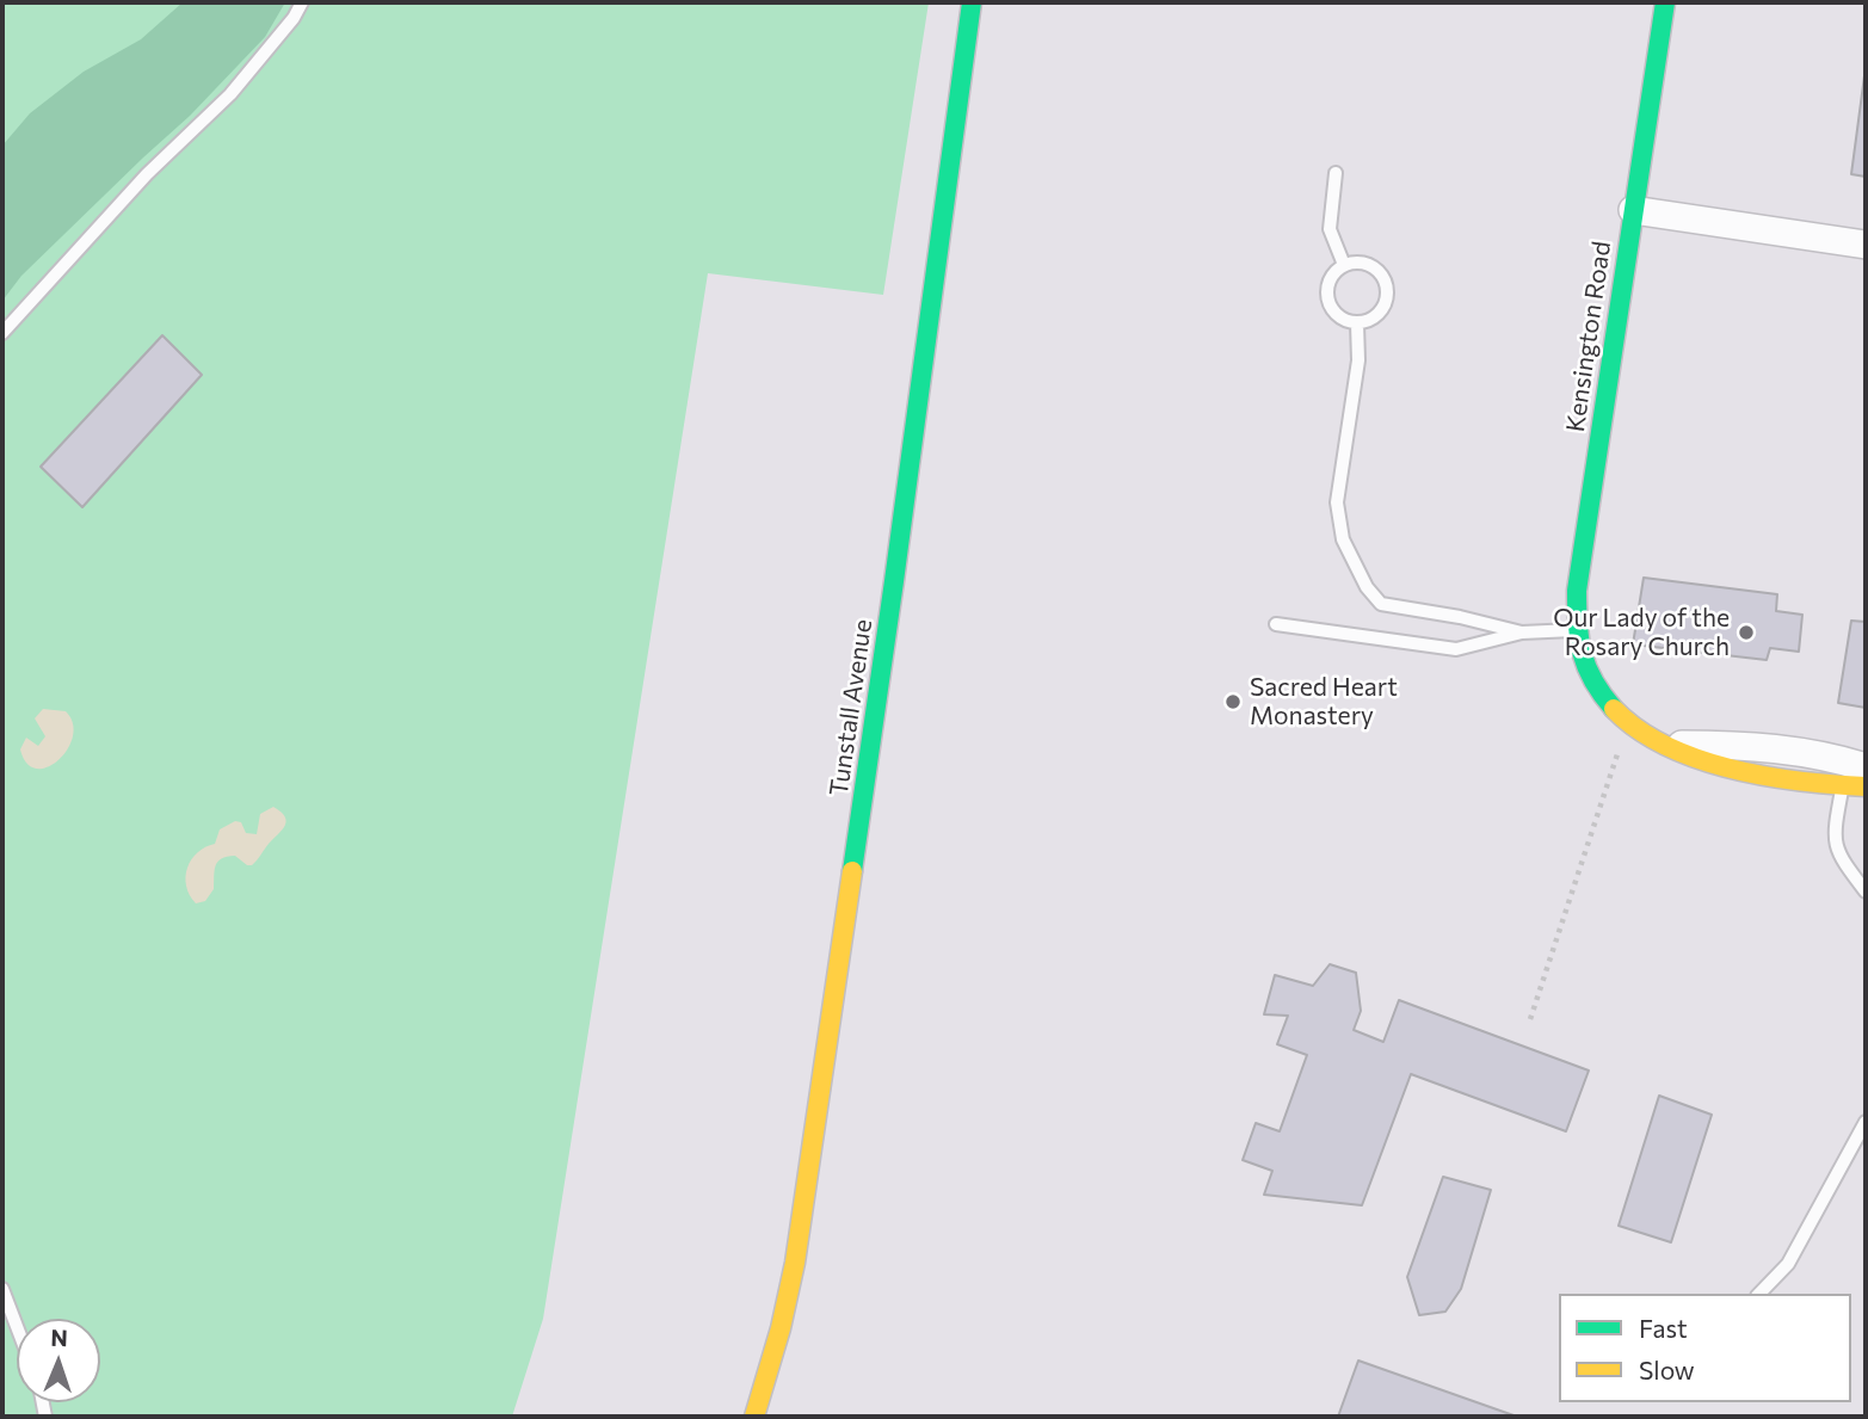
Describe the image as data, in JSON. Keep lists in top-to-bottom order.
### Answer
{
  "streets": {
    "street": ["Kensington Road", "Tunstall Avenue"]
  },
  "places": ["Our Lady of the Rosary Church", "Sacred Heart Monastery"],
  "legend": ["Fast", "Slow"],
  "north": "top"
}
